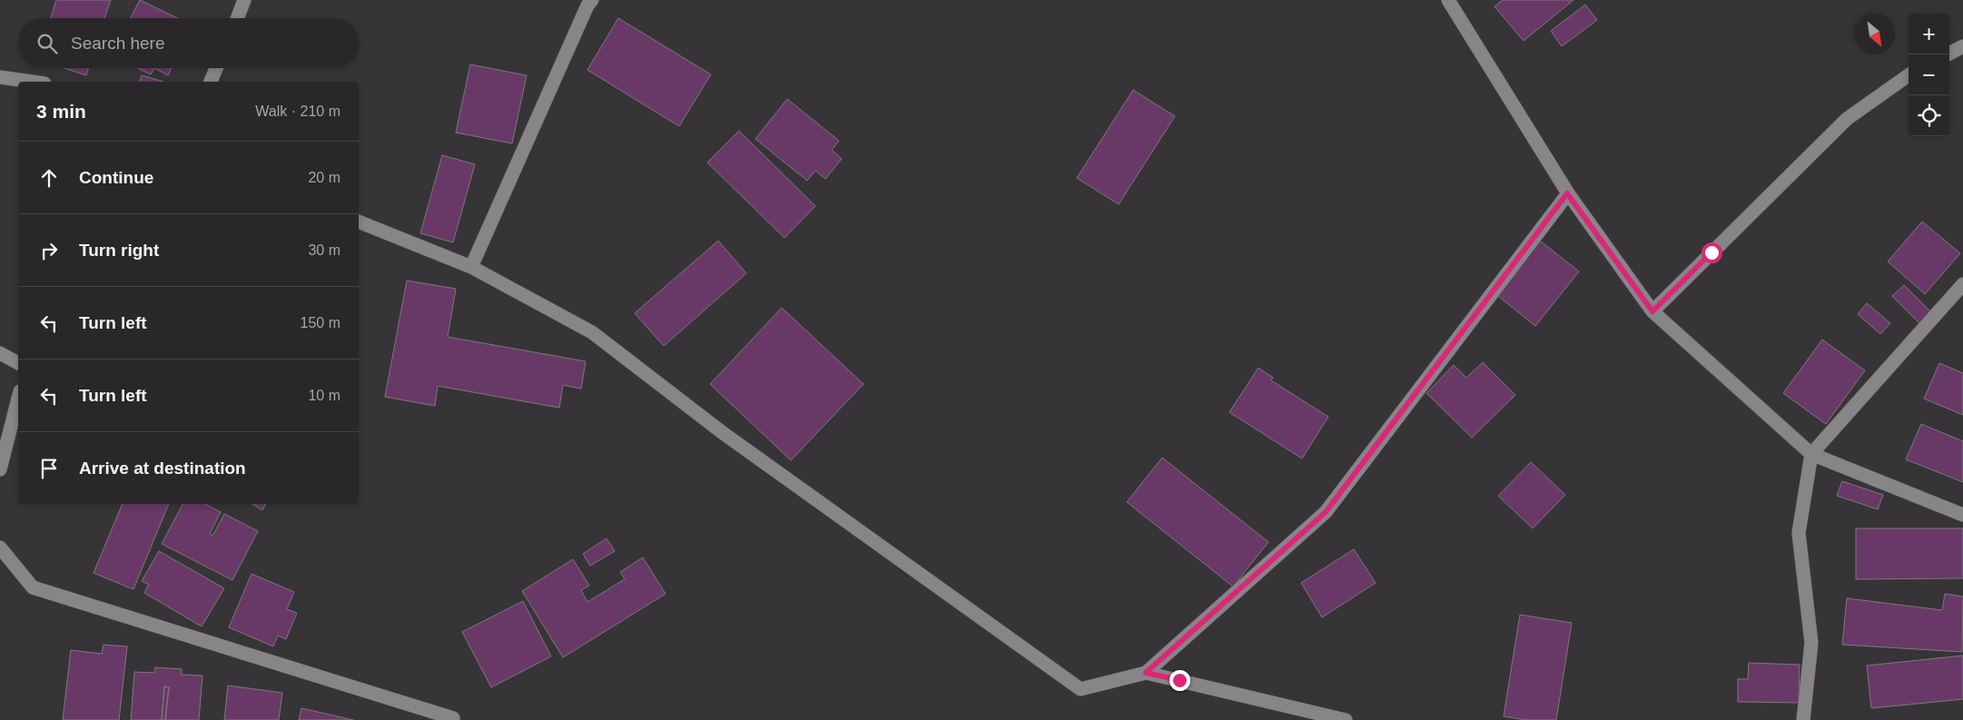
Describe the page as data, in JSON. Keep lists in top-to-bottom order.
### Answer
{
  "north": "bottom right",
  "page": {
    "map_buttons": ["+", "−"],
    "search": "Search here",
    "heading": ["3 min", "Walk · 210 m"],
    "list": [
      ["Continue", "20 m"],
      ["Turn right", "30 m"],
      ["Turn left", "150 m"],
      ["Turn left", "10 m"],
      "Arrive at destination"
    ]
  }
}
